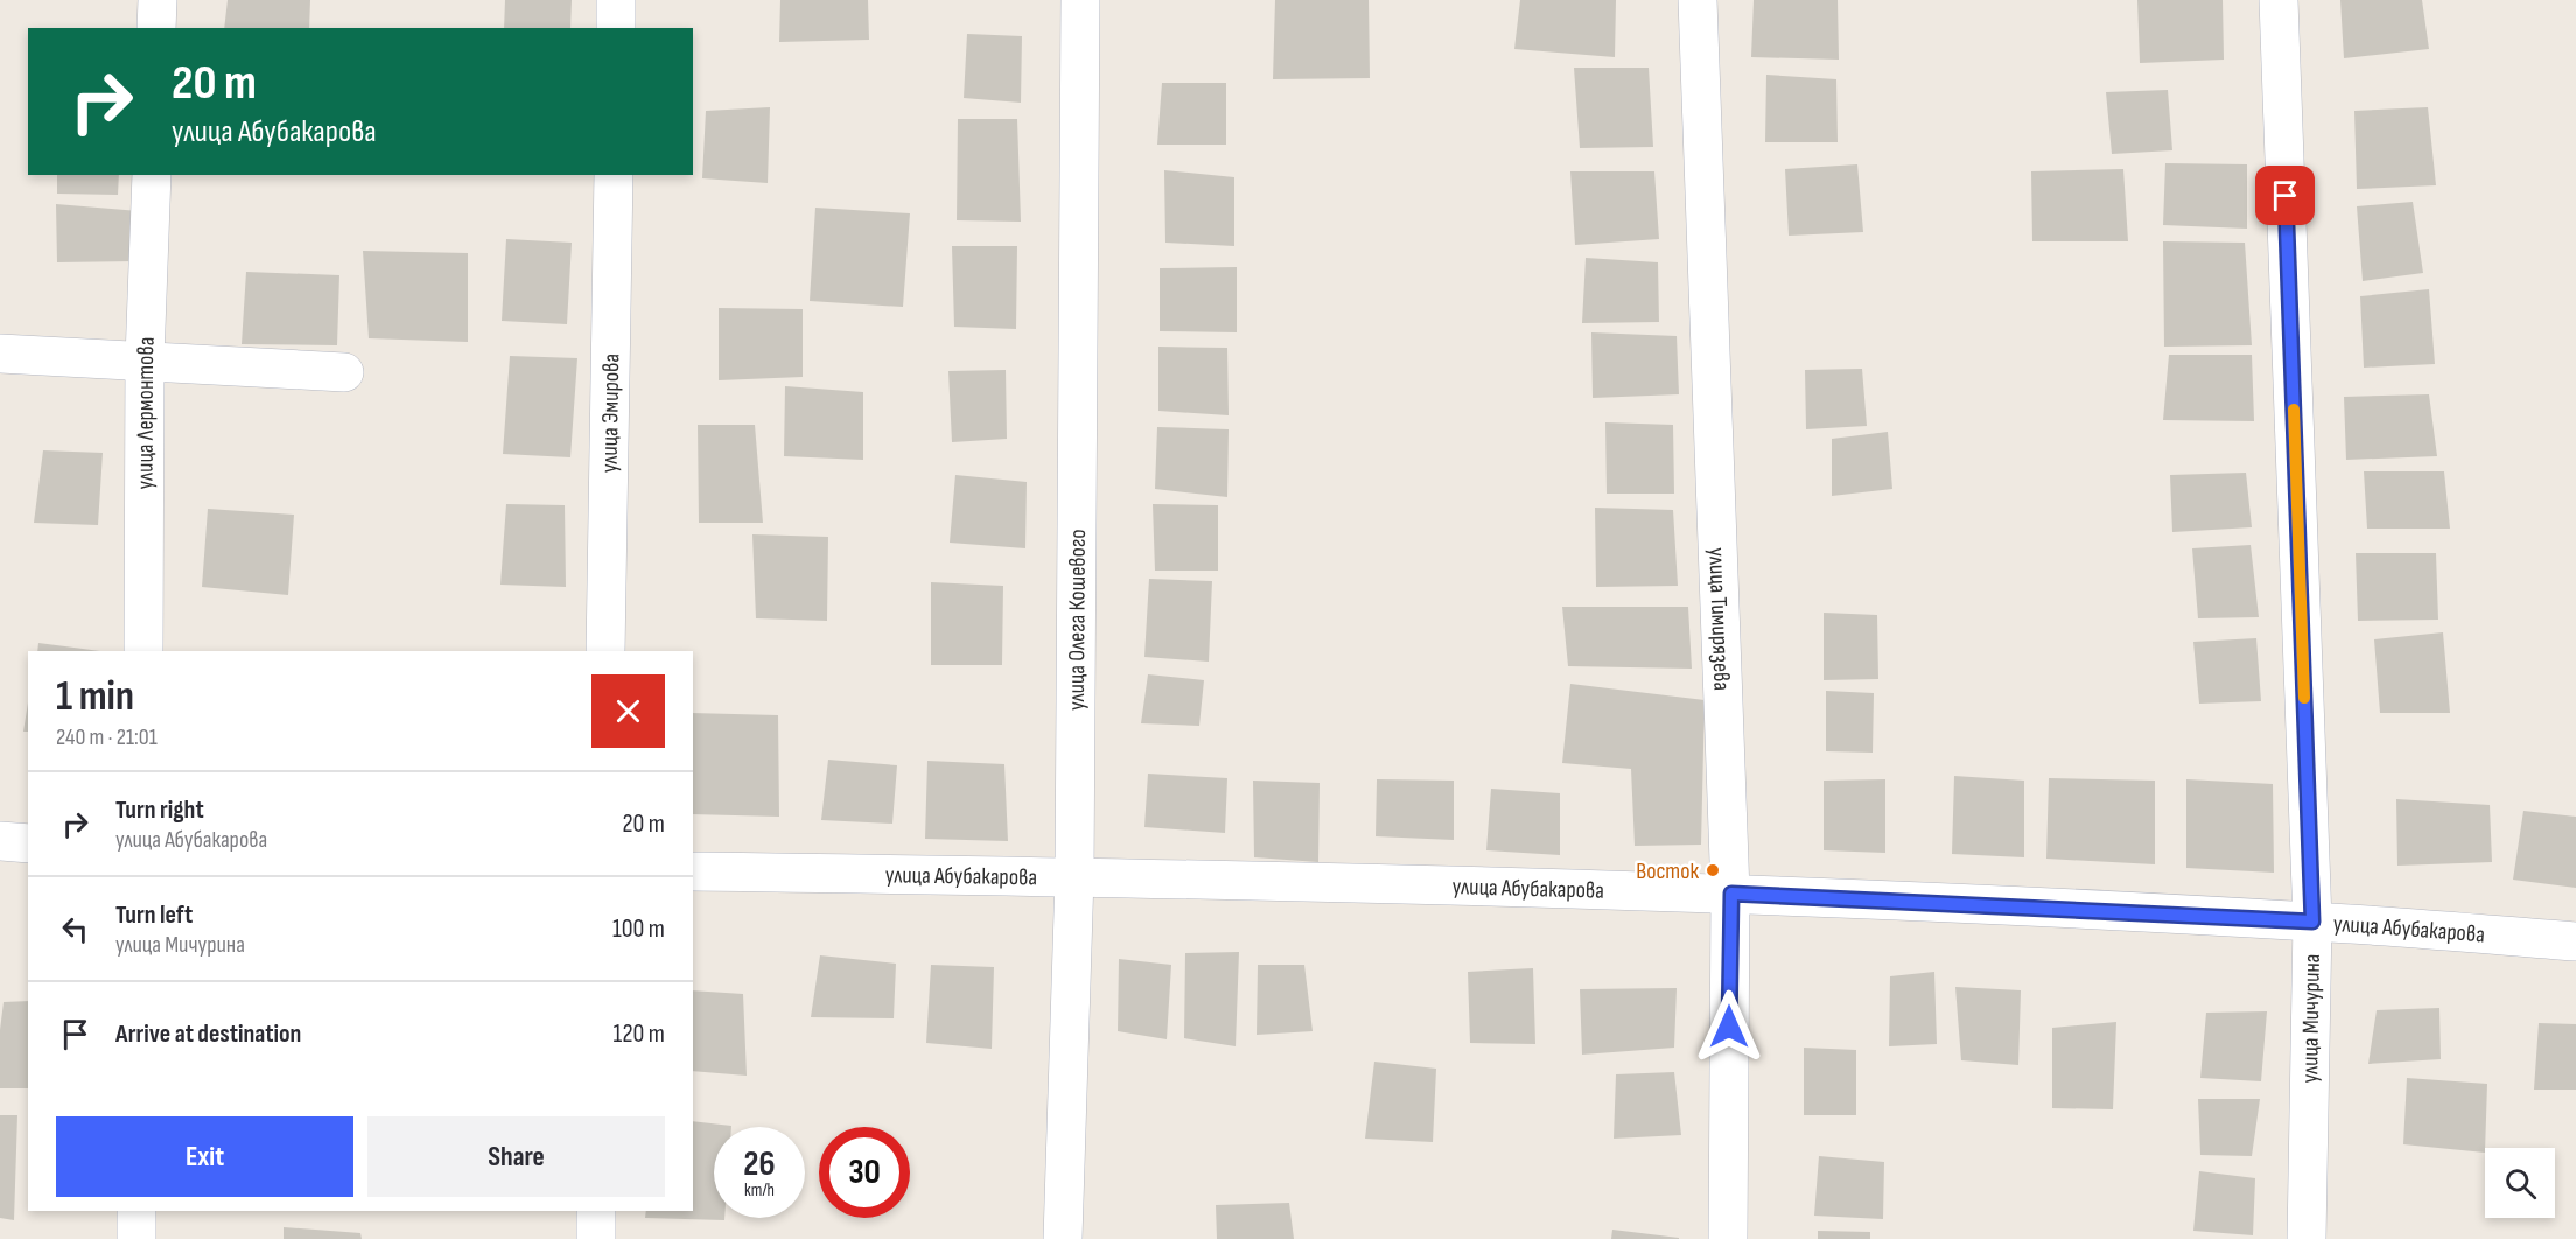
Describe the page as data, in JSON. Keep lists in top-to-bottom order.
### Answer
{
  "streets": {
    "street": [
      "улица Лермонтова",
      "улица Эмирова",
      "улица Олега Кошевого",
      "улица Тимирязева",
      "улица Абубакарова",
      "улица Мичурина"
    ]
  },
  "crossings": [
    ["улица Олега Кошевого", "улица Абубакарова"],
    ["улица Тимирязева", "улица Абубакарова"],
    ["улица Абубакарова", "улица Мичурина"]
  ],
  "places": ["Восток"],
  "page": {
    "turn": ["20 m", "улица Абубакарова"],
    "heading": ["1 min", "240 m · 21:01"],
    "list": [
      {
        "name": "Turn right",
        "note": "улица Абубакарова",
        "value": "20 m"
      },
      {
        "name": "Turn left",
        "note": "улица Мичурина",
        "value": "100 m"
      },
      {
        "name": "Arrive at destination",
        "value": "120 m"
      }
    ],
    "buttons": ["Exit", "Share"],
    "speed": "26 km/h",
    "limit": "30"
  }
}
